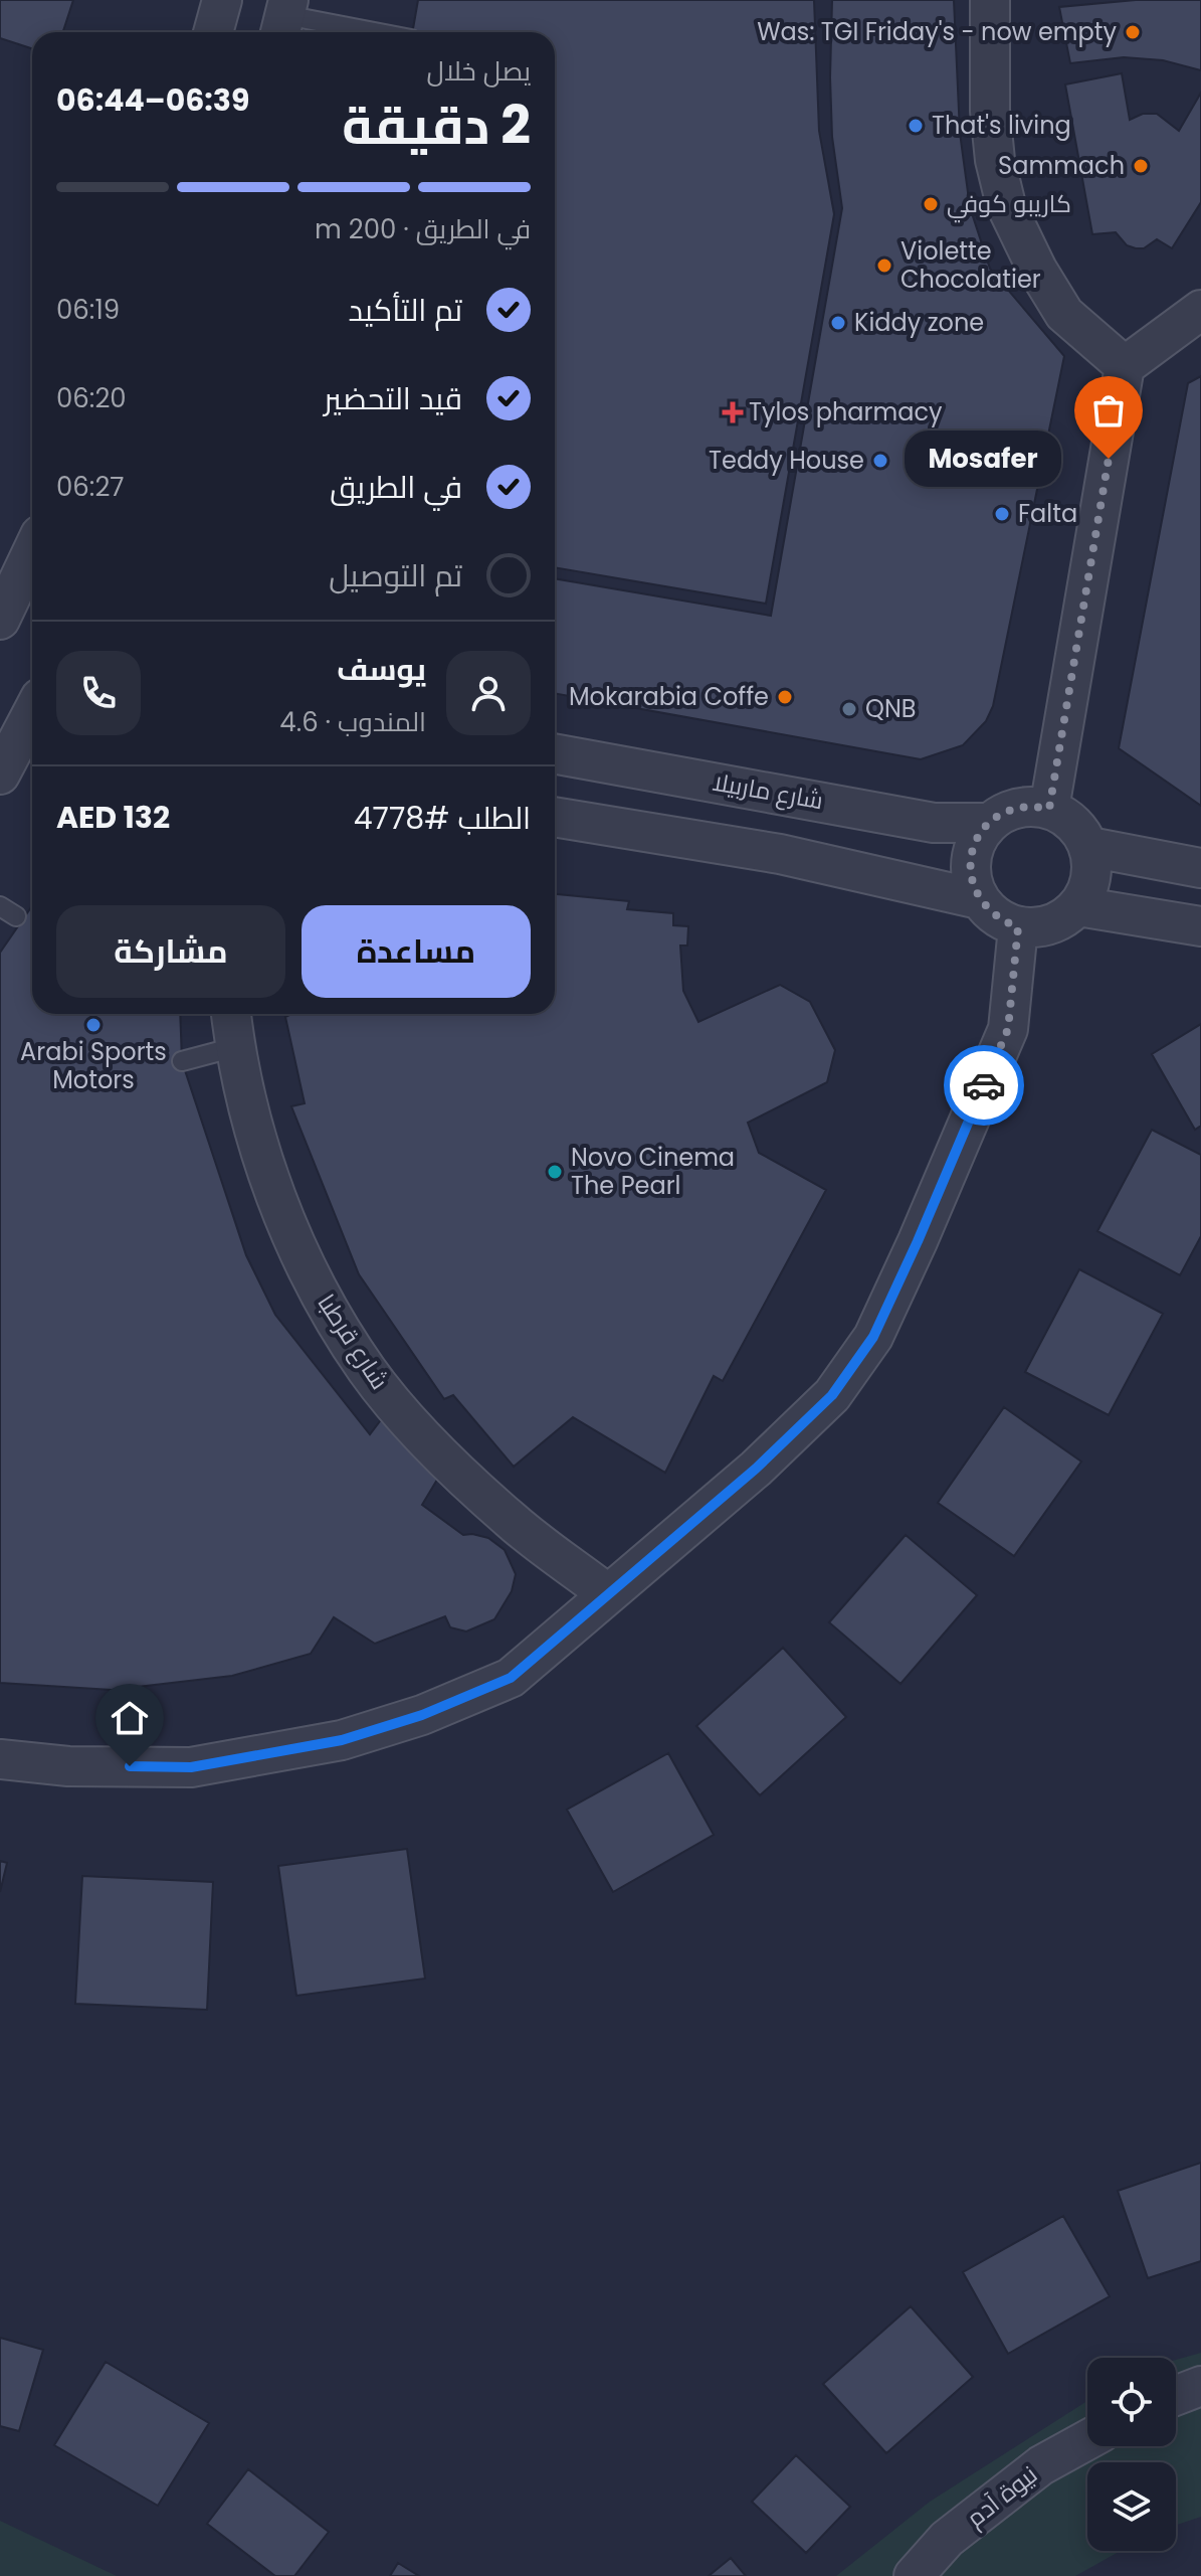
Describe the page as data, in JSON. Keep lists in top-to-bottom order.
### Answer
{
  "streets": {
    "street": ["شارع ماربيلا", "شارع قرطبا", "نيوة آدم"]
  },
  "places": {
    "other": [
      "Was: TGI Friday's - now empty",
      "That's living",
      "Sammach",
      "كاريبو كوفي",
      "Violette Chocolatier",
      "Kiddy zone",
      "Mosafer",
      "Teddy House",
      "Falta",
      "Mokarabia Coffe",
      "QNB",
      "Arabi Sports Motors",
      "Novo Cinema The Pearl"
    ],
    "health": ["Tylos pharmacy"]
  },
  "page": {
    "heading": ["2 دقيقة", "يصل خلال", "06:39–06:44"],
    "panel": [
      "يوسف",
      "المندوب · 4.6",
      "الطلب #4778",
      "AED 132"
    ],
    "bar": "في الطريق · 200 m",
    "list": [
      ["تم التأكيد", "06:19"],
      ["قيد التحضير", "06:20"],
      ["في الطريق", "06:27"],
      "تم التوصيل"
    ],
    "bubble": "Mosafer",
    "buttons": ["مساعدة", "مشاركة"]
  }
}
